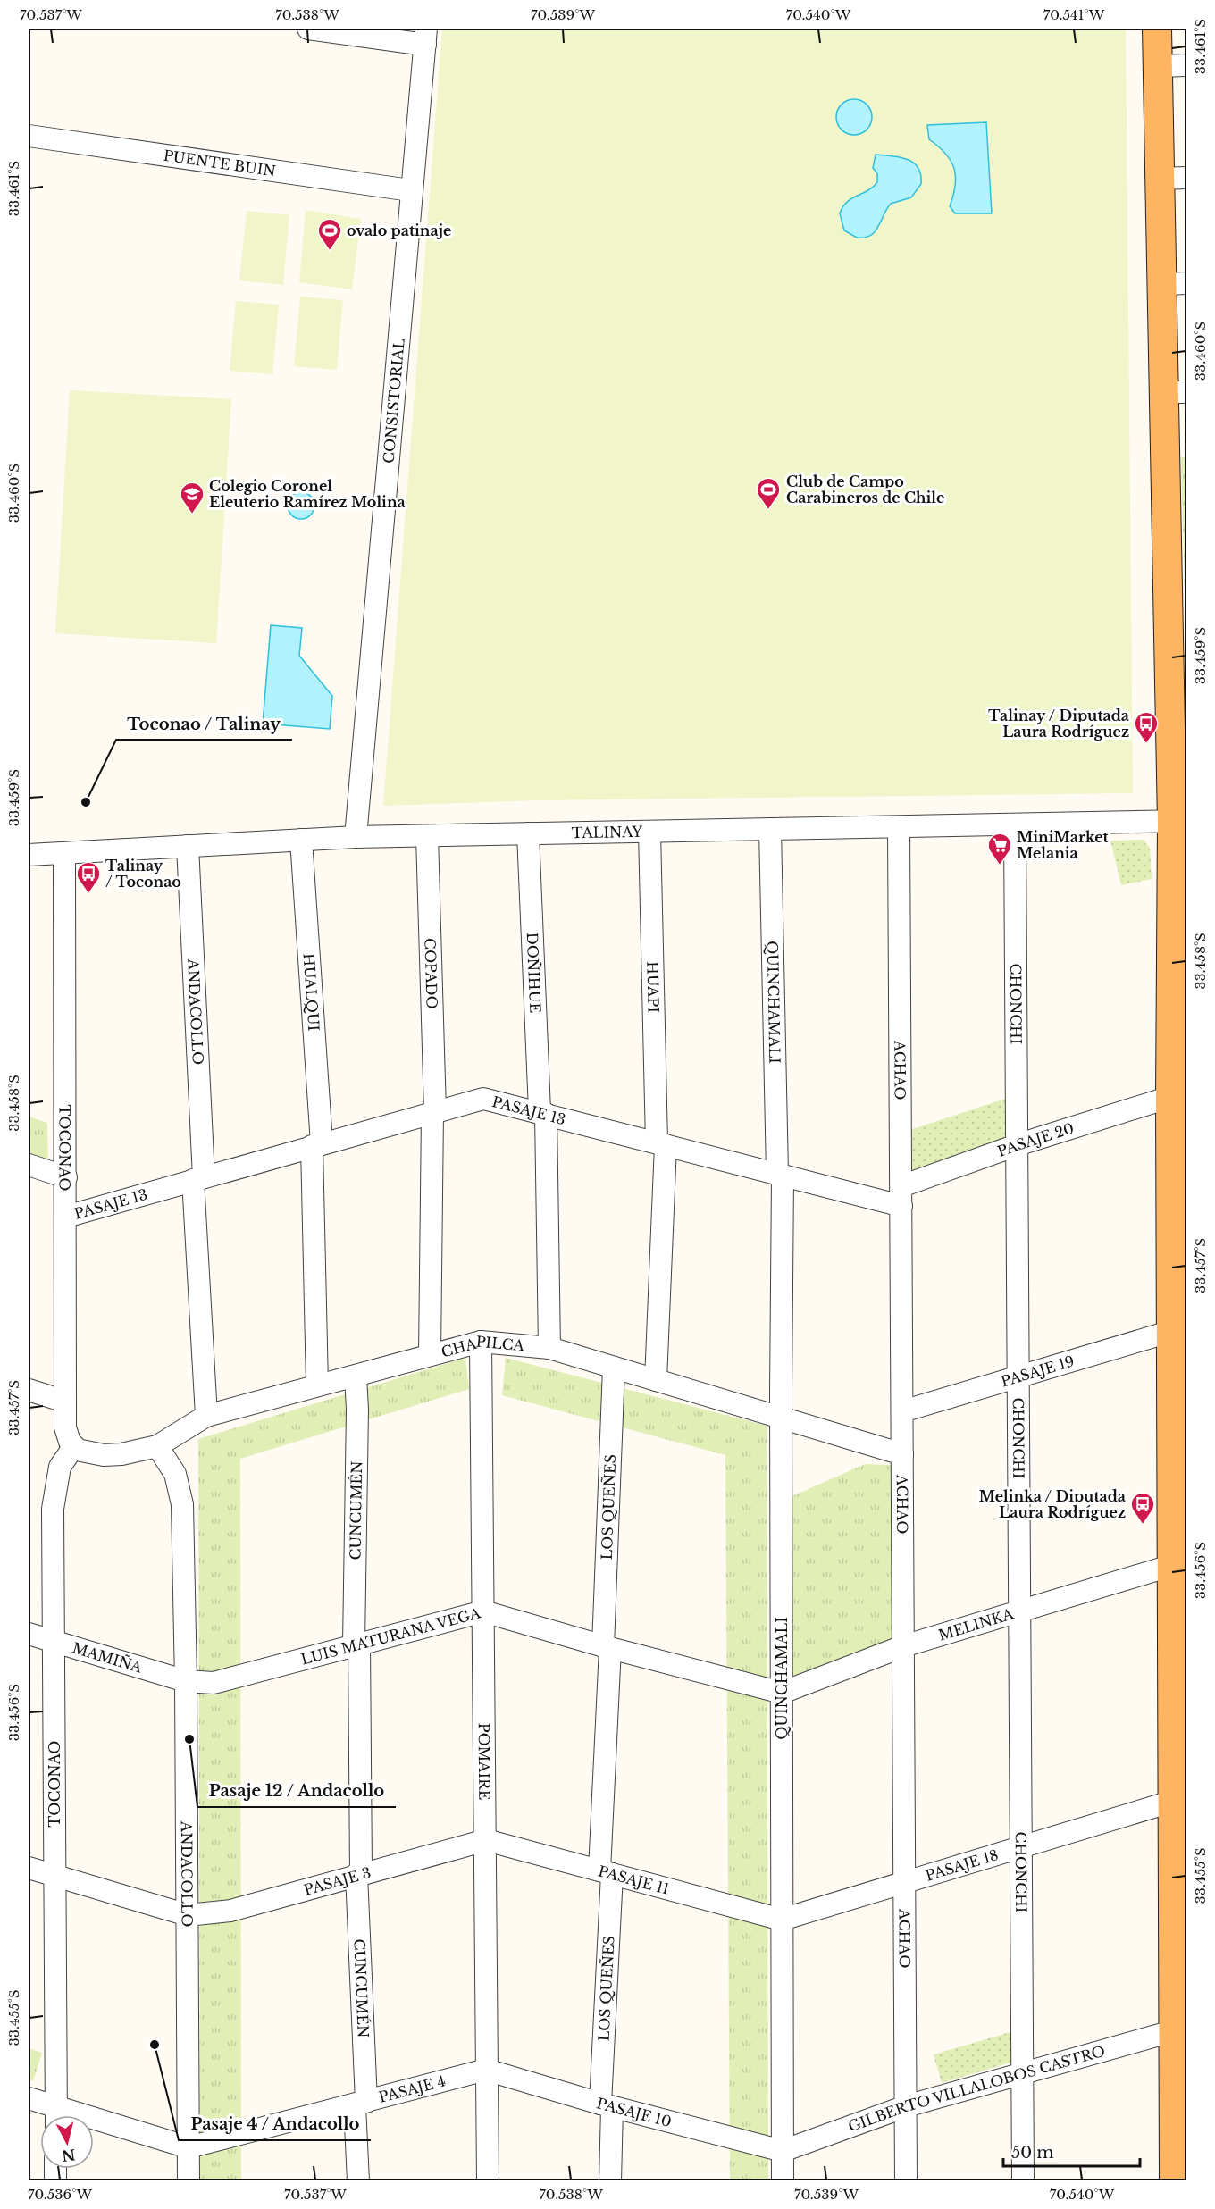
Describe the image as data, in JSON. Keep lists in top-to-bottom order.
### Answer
{
  "streets": {
    "street": [
      "PUENTE BUIN",
      "CONSISTORIAL",
      "TALINAY",
      "DOÑIHUE",
      "COPADO",
      "HUAPI",
      "HUALQUI",
      "QUINCHAMALI",
      "CHONCHI",
      "ANDACOLLO",
      "ACHAO",
      "PASAJE 13",
      "PASAJE 20",
      "TOCONAO",
      "CHAPILCA",
      "PASAJE 19",
      "LOS QUEÑES",
      "CUNCUMÉN",
      "MELINKA",
      "LUIS MATURANA VEGA",
      "MAMIÑA",
      "POMAIRE",
      "PASAJE 18",
      "PASAJE 3",
      "PASAJE 11",
      "GILBERTO VILLALOBOS CASTRO",
      "PASAJE 4",
      "PASAJE 10"
    ]
  },
  "crossings": [
    ["PUENTE BUIN", "CONSISTORIAL"],
    ["CONSISTORIAL", "TALINAY"],
    ["TALINAY", "DOÑIHUE"],
    ["TALINAY", "COPADO"],
    ["TALINAY", "HUAPI"],
    ["TALINAY", "HUALQUI"],
    ["TALINAY", "QUINCHAMALI"],
    ["TALINAY", "CHONCHI"],
    ["TALINAY", "ANDACOLLO"],
    ["TALINAY", "ACHAO"],
    ["TALINAY", "TOCONAO"],
    ["DOÑIHUE", "PASAJE 13"],
    ["DOÑIHUE", "CHAPILCA"],
    ["COPADO", "PASAJE 13"],
    ["COPADO", "CHAPILCA"],
    ["HUAPI", "PASAJE 13"],
    ["HUAPI", "CHAPILCA"],
    ["HUALQUI", "PASAJE 13"],
    ["HUALQUI", "CHAPILCA"],
    ["QUINCHAMALI", "PASAJE 13"],
    ["QUINCHAMALI", "CHAPILCA"],
    ["QUINCHAMALI", "MELINKA"],
    ["QUINCHAMALI", "LUIS MATURANA VEGA"],
    ["QUINCHAMALI", "PASAJE 18"],
    ["QUINCHAMALI", "PASAJE 11"],
    ["QUINCHAMALI", "GILBERTO VILLALOBOS CASTRO"],
    ["QUINCHAMALI", "PASAJE 10"],
    ["CHONCHI", "PASAJE 20"],
    ["CHONCHI", "PASAJE 19"],
    ["CHONCHI", "MELINKA"],
    ["CHONCHI", "PASAJE 18"],
    ["CHONCHI", "GILBERTO VILLALOBOS CASTRO"],
    ["ANDACOLLO", "PASAJE 13"],
    ["ANDACOLLO", "CHAPILCA"],
    ["ANDACOLLO", "LUIS MATURANA VEGA"],
    ["ANDACOLLO", "MAMIÑA"],
    ["ANDACOLLO", "PASAJE 3"],
    ["ANDACOLLO", "PASAJE 4"],
    ["ACHAO", "PASAJE 13"],
    ["ACHAO", "PASAJE 20"],
    ["ACHAO", "CHAPILCA"],
    ["ACHAO", "PASAJE 19"],
    ["ACHAO", "MELINKA"],
    ["ACHAO", "PASAJE 18"],
    ["ACHAO", "GILBERTO VILLALOBOS CASTRO"],
    ["PASAJE 13", "PASAJE 20"],
    ["PASAJE 13", "TOCONAO"],
    ["TOCONAO", "CHAPILCA"],
    ["TOCONAO", "MAMIÑA"],
    ["CHAPILCA", "LOS QUEÑES"],
    ["CHAPILCA", "CUNCUMÉN"],
    ["CHAPILCA", "POMAIRE"],
    ["LOS QUEÑES", "LUIS MATURANA VEGA"],
    ["LOS QUEÑES", "PASAJE 11"],
    ["LOS QUEÑES", "PASAJE 10"],
    ["CUNCUMÉN", "LUIS MATURANA VEGA"],
    ["CUNCUMÉN", "PASAJE 3"],
    ["CUNCUMÉN", "PASAJE 4"],
    ["MELINKA", "LUIS MATURANA VEGA"],
    ["LUIS MATURANA VEGA", "MAMIÑA"],
    ["LUIS MATURANA VEGA", "POMAIRE"],
    ["POMAIRE", "PASAJE 3"],
    ["POMAIRE", "PASAJE 11"],
    ["POMAIRE", "PASAJE 4"],
    ["POMAIRE", "PASAJE 10"],
    ["PASAJE 18", "PASAJE 11"],
    ["PASAJE 3", "PASAJE 11"],
    ["GILBERTO VILLALOBOS CASTRO", "PASAJE 10"],
    ["PASAJE 4", "PASAJE 10"]
  ],
  "places": {
    "sports": ["ovalo patinaje", "Club de Campo Carabineros de Chile"],
    "school or university": ["Colegio Coronel Eleuterio Ramírez Molina"],
    "bus stop": ["Talinay / Diputada Laura Rodríguez", "Talinay / Toconao", "Melinka / Diputada Laura Rodríguez"],
    "other": ["Toconao / Talinay", "Pasaje 12 / Andacollo", "Pasaje 4 / Andacollo"],
    "supermarket": ["MiniMarket Melania"]
  },
  "scale_bar": "50 m",
  "north": "bottom",
  "coordinates": [
    "70.537°W",
    "70.538°W",
    "70.539°W",
    "70.540°W",
    "70.541°W",
    "33.461°S",
    "33.460°S",
    "33.459°S",
    "33.458°S",
    "33.457°S",
    "33.456°S",
    "33.455°S",
    "70.536°W"
  ]
}
